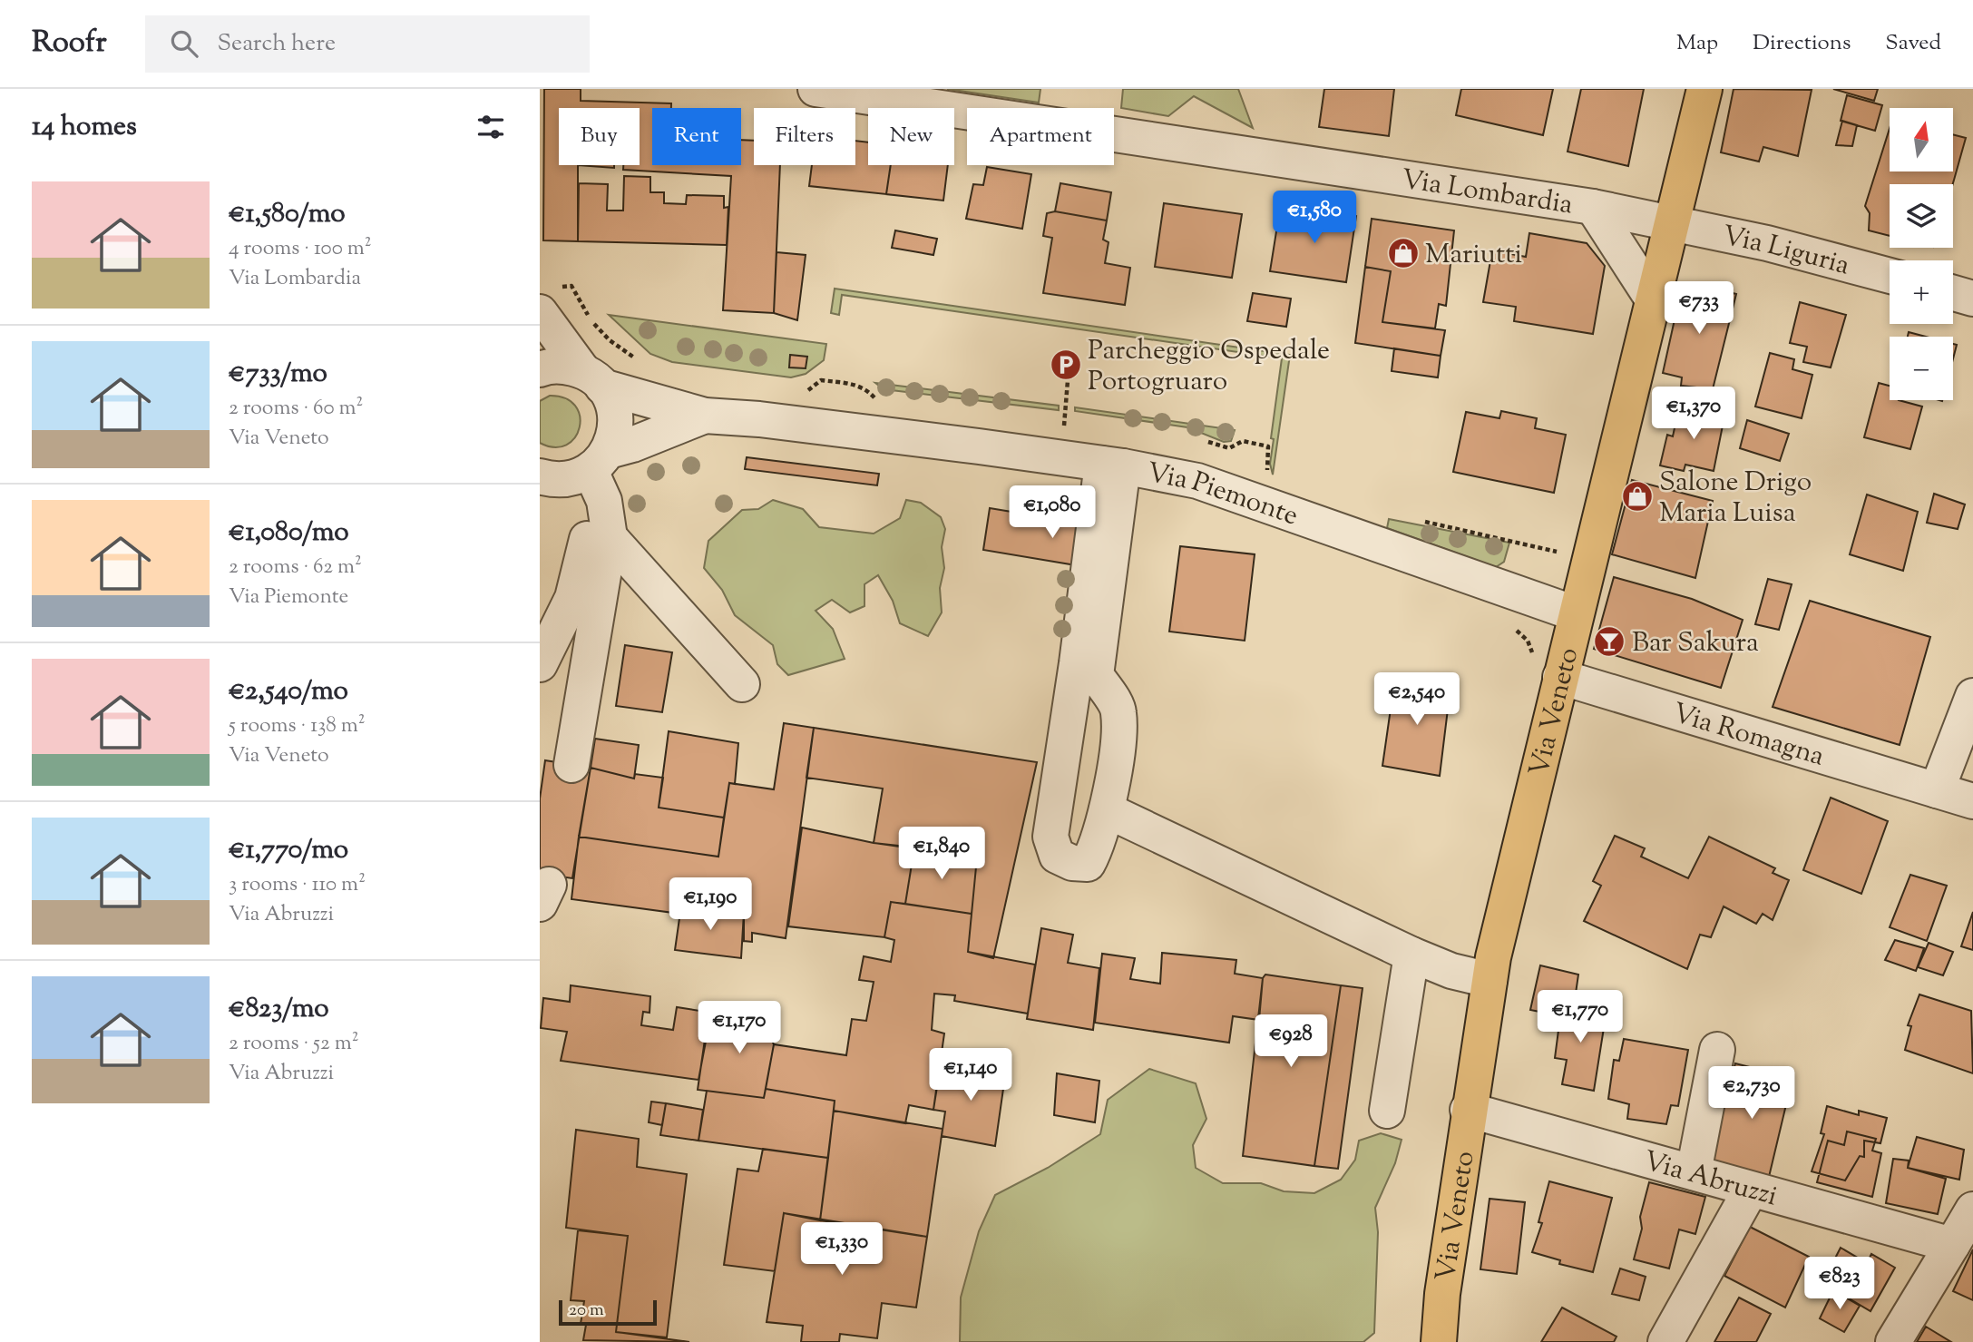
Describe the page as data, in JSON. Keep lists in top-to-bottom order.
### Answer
{
  "streets": {
    "main road": ["Via Veneto"],
    "street": [
      "Via Lombardia",
      "Via Liguria",
      "Via Piemonte",
      "Via Romagna",
      "Via Abruzzi"
    ]
  },
  "crossings": [
    ["Via Lombardia", "Via Liguria"],
    ["Via Lombardia", "Via Veneto"],
    ["Via Liguria", "Via Veneto"],
    ["Via Piemonte", "Via Veneto"],
    ["Via Veneto", "Via Romagna"],
    ["Via Veneto", "Via Abruzzi"]
  ],
  "places": {
    "shop": ["Mariutti", "Salone Drigo Maria Luisa"],
    "parking": ["Parcheggio Ospedale Portogruaro"],
    "bar": ["Bar Sakura"]
  },
  "scale_bar": "20 m",
  "north": "top",
  "page": {
    "header": "Roofr",
    "search": "Search here",
    "nav": ["Map", "Directions", "Saved"],
    "heading": "14 homes",
    "map_buttons": ["+", "−"],
    "chip": [
      "Buy",
      "Rent",
      "Filters",
      "New",
      "Apartment"
    ],
    "list": [
      {
        "name": "€1,580/mo",
        "note": "4 rooms · 100 m² · Via Lombardia"
      },
      {
        "name": "€733/mo",
        "note": "2 rooms · 60 m² · Via Veneto"
      },
      {
        "name": "€1,080/mo",
        "note": "2 rooms · 62 m² · Via Piemonte"
      },
      {
        "name": "€2,540/mo",
        "note": "5 rooms · 138 m² · Via Veneto"
      },
      {
        "name": "€1,770/mo",
        "note": "3 rooms · 110 m² · Via Abruzzi"
      },
      {
        "name": "€823/mo",
        "note": "2 rooms · 52 m² · Via Abruzzi"
      }
    ],
    "price": [
      "€1,580",
      "€733",
      "€1,370",
      "€1,080",
      "€2,540",
      "€1,840",
      "€1,190",
      "€1,770",
      "€1,170",
      "€928",
      "€1,140",
      "€2,730",
      "€1,330",
      "€823"
    ],
    "scale": "20 m"
  }
}
